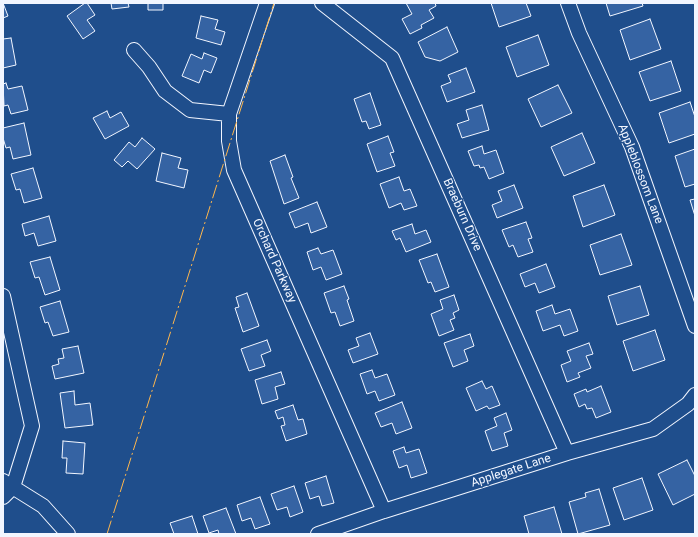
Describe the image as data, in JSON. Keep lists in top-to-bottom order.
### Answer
{
  "streets": {
    "street": [
      "Appleblossom Lane",
      "Braeburn Drive",
      "Orchard Parkway",
      "Applegate Lane"
    ]
  },
  "crossings": [
    ["Braeburn Drive", "Applegate Lane"],
    ["Orchard Parkway", "Applegate Lane"]
  ]
}
